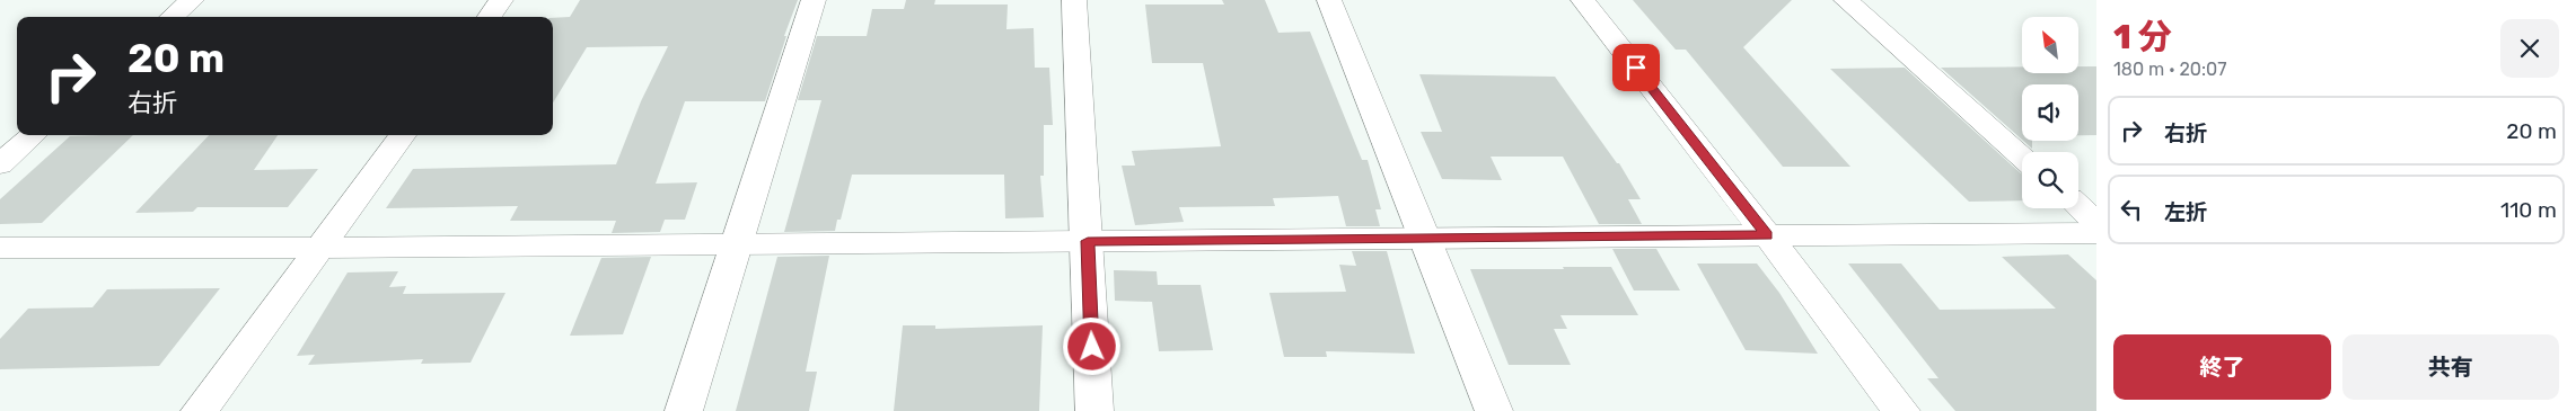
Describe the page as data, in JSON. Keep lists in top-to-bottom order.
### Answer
{
  "north": "top left",
  "page": {
    "heading": ["1 分", "180 m · 20:07"],
    "turn": ["20 m", "右折"],
    "list": [
      {
        "name": "右折",
        "value": "20 m"
      },
      {
        "name": "左折",
        "value": "110 m"
      }
    ],
    "buttons": ["終了", "共有"]
  }
}
